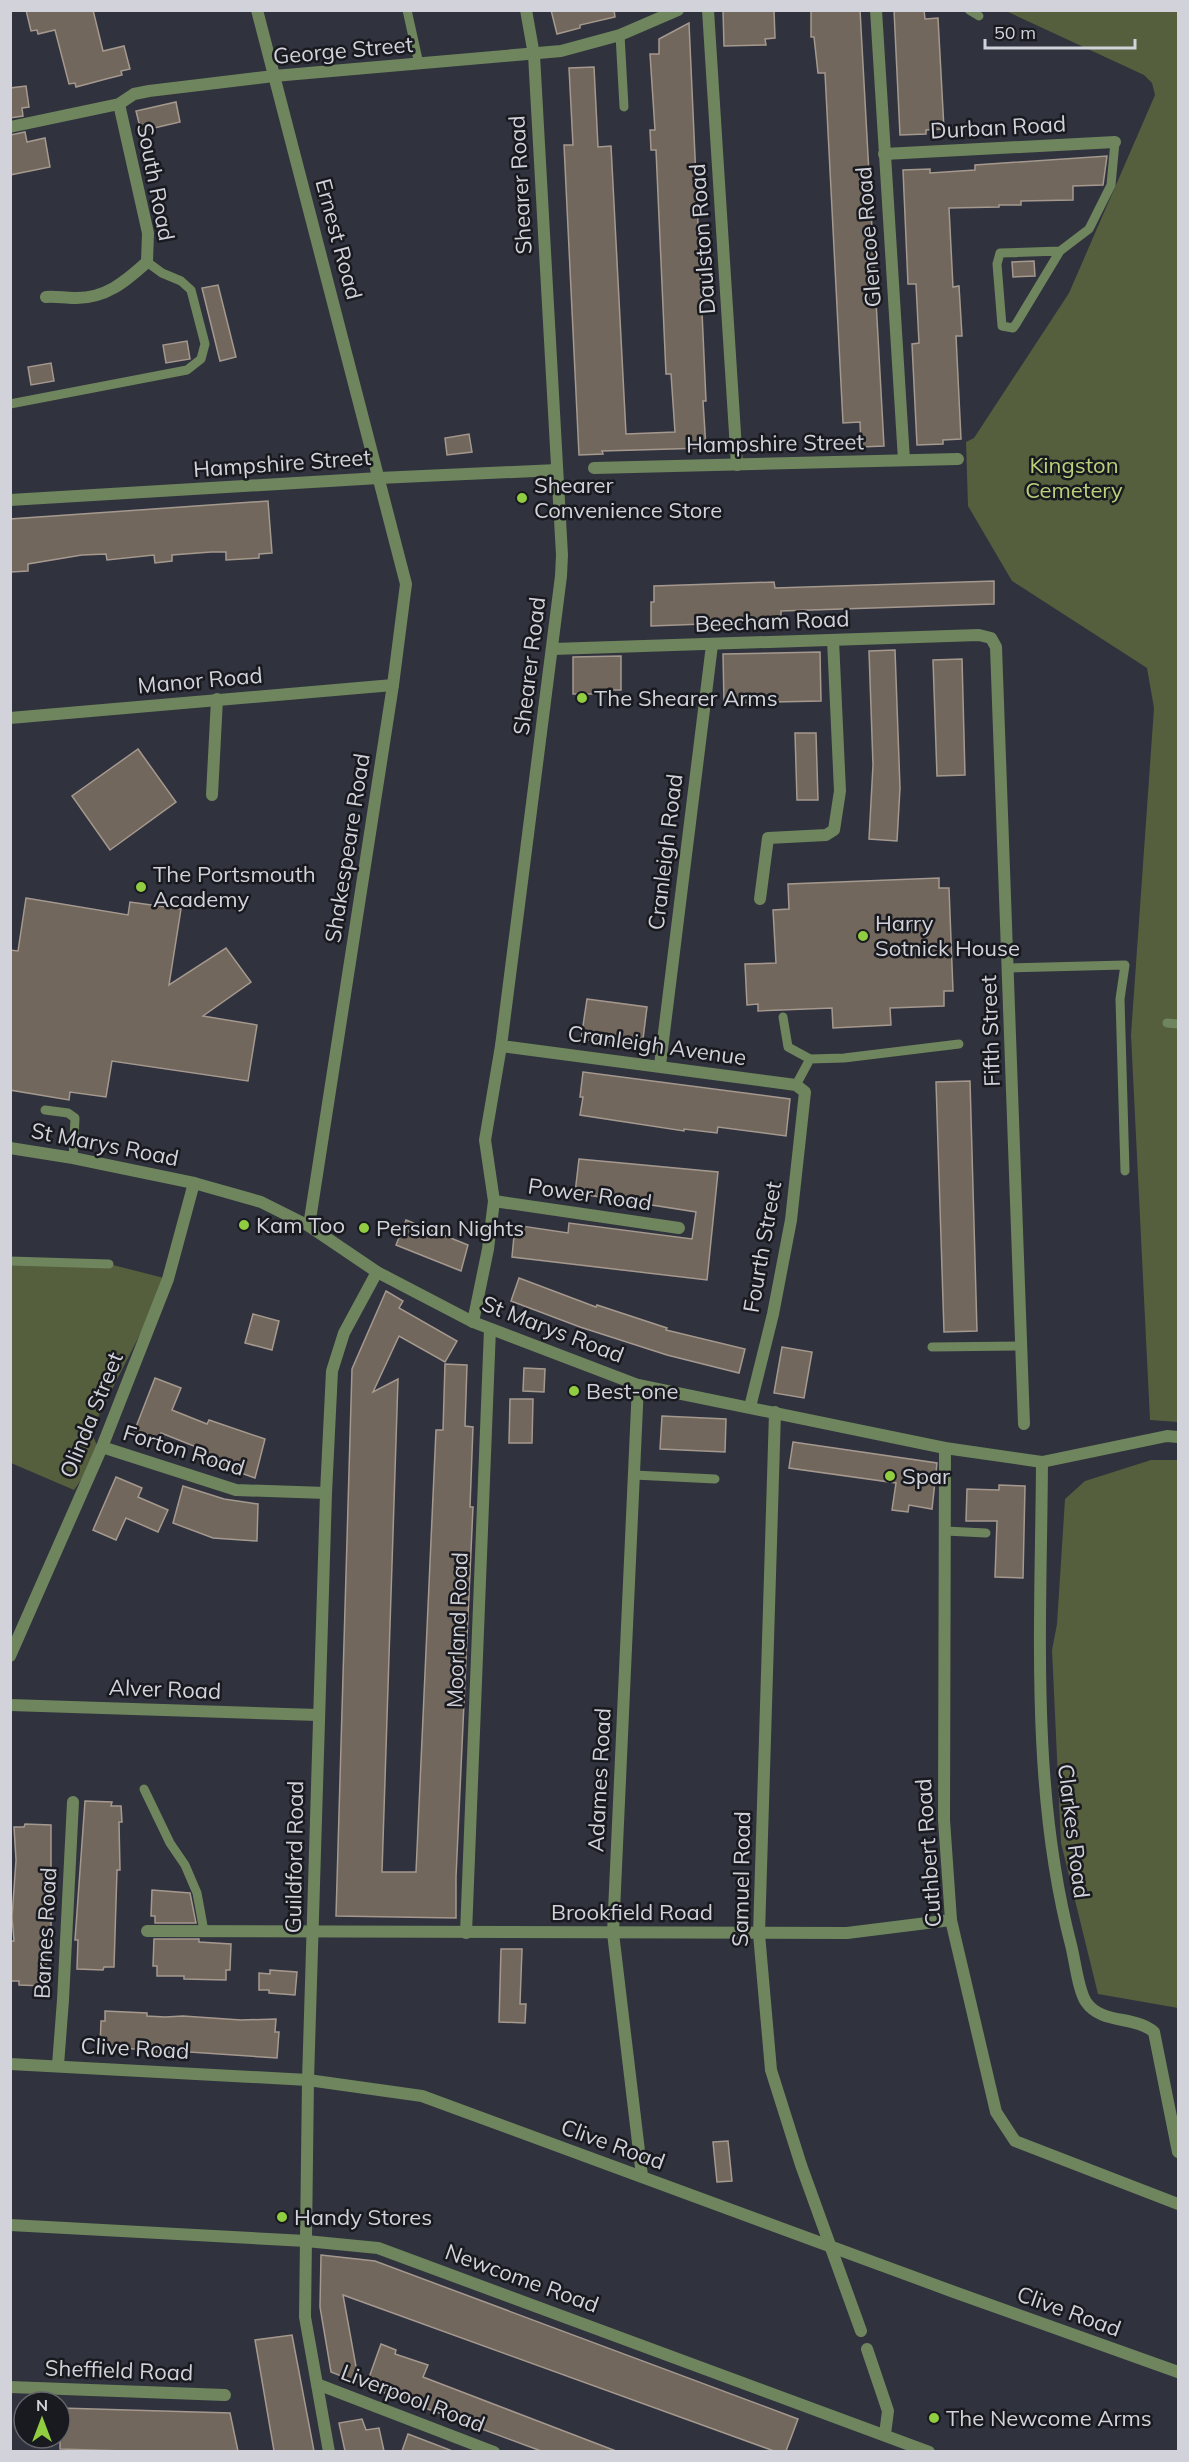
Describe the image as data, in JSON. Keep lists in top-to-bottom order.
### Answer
{
  "streets": {
    "street": [
      "George Street",
      "Durban Road",
      "South Road",
      "Shearer Road",
      "Glencoe Road",
      "Ernest Road",
      "Daulston Road",
      "Hampshire Street",
      "Beecham Road",
      "Manor Road",
      "Shakespeare Road",
      "Cranleigh Road",
      "Fifth Street",
      "Cranleigh Avenue",
      "St Marys Road",
      "Power Road",
      "Fourth Street",
      "Olinda Street",
      "Forton Road",
      "Moorland Road",
      "Alver Road",
      "Adames Road",
      "Clarkes Road",
      "Cuthbert Road",
      "Guildford Road",
      "Samuel Road",
      "Brookfield Road",
      "Barnes Road",
      "Clive Road",
      "Newcome Road",
      "Sheffield Road",
      "Liverpool Road"
    ]
  },
  "crossings": [
    ["George Street", "South Road"],
    ["George Street", "Shearer Road"],
    ["George Street", "Ernest Road"],
    ["Durban Road", "Glencoe Road"],
    ["Shearer Road", "Hampshire Street"],
    ["Shearer Road", "Beecham Road"],
    ["Shearer Road", "Cranleigh Avenue"],
    ["Shearer Road", "St Marys Road"],
    ["Shearer Road", "Power Road"],
    ["Glencoe Road", "Hampshire Street"],
    ["Ernest Road", "Hampshire Street"],
    ["Ernest Road", "Shakespeare Road"],
    ["Daulston Road", "Hampshire Street"],
    ["Hampshire Street", "Shakespeare Road"],
    ["Beecham Road", "Cranleigh Road"],
    ["Beecham Road", "Fifth Street"],
    ["Manor Road", "Shakespeare Road"],
    ["Shakespeare Road", "St Marys Road"],
    ["Cranleigh Road", "Cranleigh Avenue"],
    ["Cranleigh Avenue", "Fourth Street"],
    ["St Marys Road", "Fourth Street"],
    ["St Marys Road", "Olinda Street"],
    ["St Marys Road", "Moorland Road"],
    ["St Marys Road", "Adames Road"],
    ["St Marys Road", "Clarkes Road"],
    ["St Marys Road", "Cuthbert Road"],
    ["St Marys Road", "Guildford Road"],
    ["St Marys Road", "Samuel Road"],
    ["Olinda Street", "Forton Road"],
    ["Forton Road", "Guildford Road"],
    ["Moorland Road", "Brookfield Road"],
    ["Alver Road", "Guildford Road"],
    ["Adames Road", "Brookfield Road"],
    ["Adames Road", "Clive Road"],
    ["Cuthbert Road", "Brookfield Road"],
    ["Guildford Road", "Brookfield Road"],
    ["Guildford Road", "Clive Road"],
    ["Guildford Road", "Newcome Road"],
    ["Guildford Road", "Liverpool Road"],
    ["Samuel Road", "Brookfield Road"],
    ["Samuel Road", "Clive Road"],
    ["Barnes Road", "Clive Road"]
  ],
  "parks": ["Kingston Cemetery"],
  "places": [
    "Shearer Convenience Store",
    "The Shearer Arms",
    "The Portsmouth Academy",
    "Harry Sotnick House",
    "Kam Too",
    "Persian Nights",
    "Best-one",
    "Spar",
    "Handy Stores",
    "The Newcome Arms"
  ],
  "scale_bar": "50 m",
  "north": "top"
}
